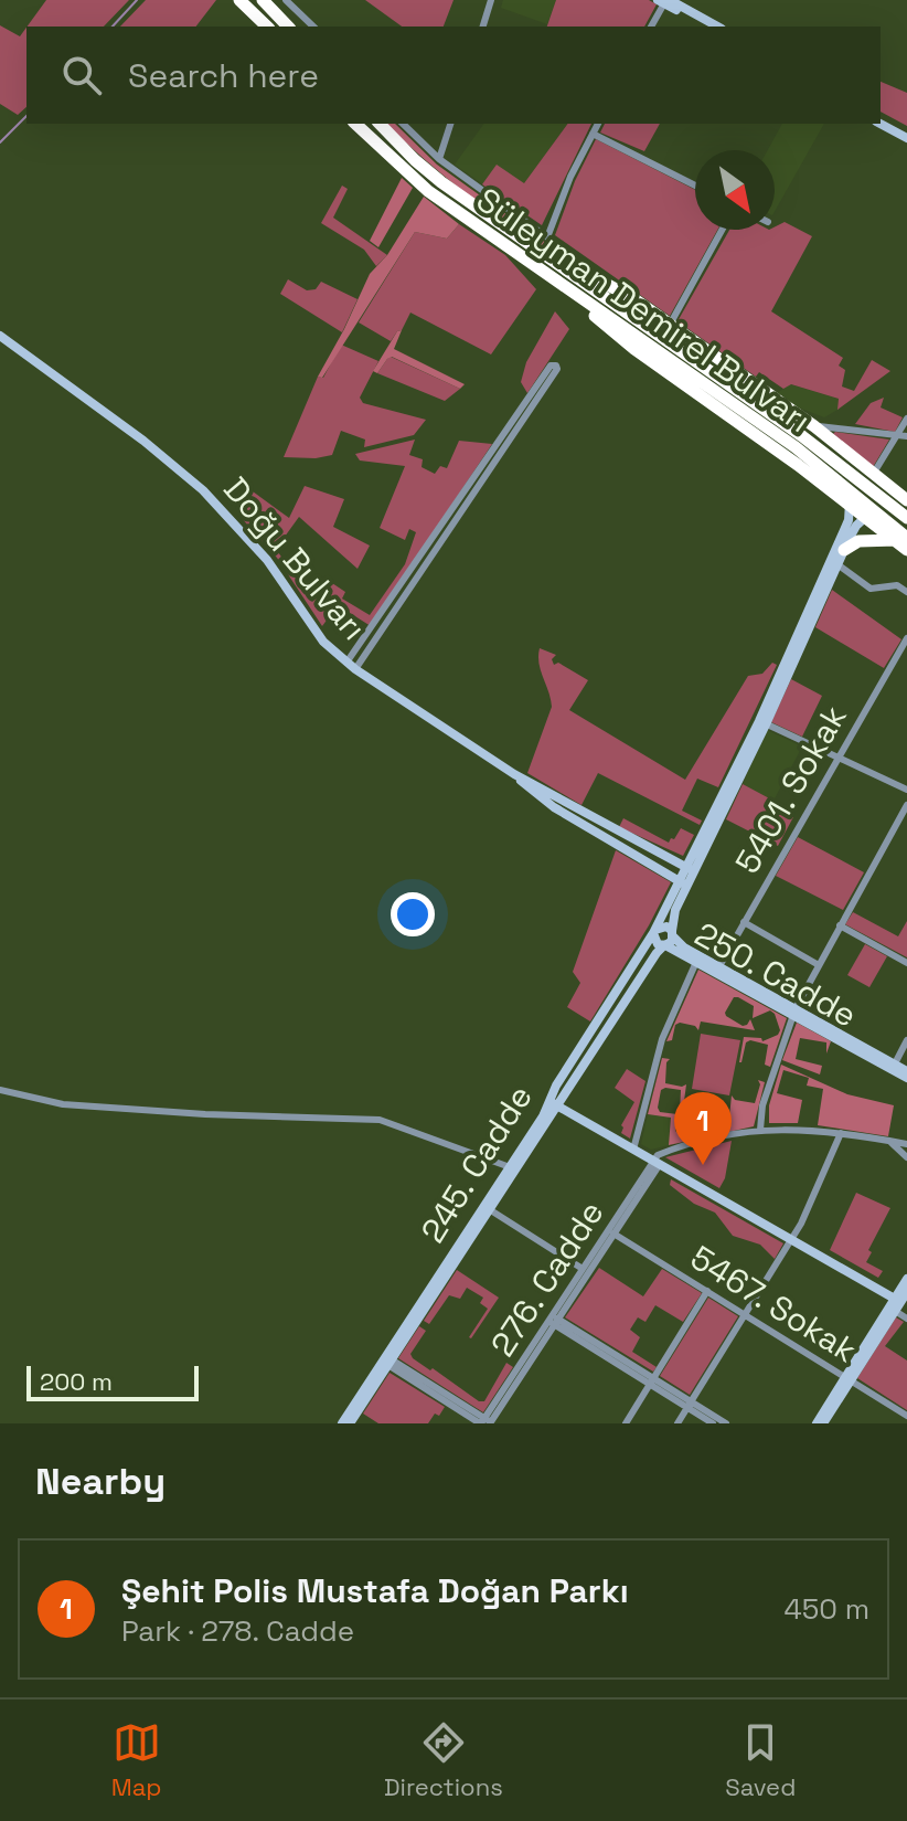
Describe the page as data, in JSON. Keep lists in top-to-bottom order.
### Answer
{
  "streets": {
    "highway": ["Süleyman Demirel Bulvarı"],
    "street": [
      "Doğu Bulvarı",
      "5401. Sokak",
      "250. Cadde",
      "245. Cadde",
      "276. Cadde",
      "5467. Sokak"
    ]
  },
  "crossings": [
    ["Doğu Bulvarı", "245. Cadde"],
    ["5401. Sokak", "250. Cadde"],
    ["250. Cadde", "245. Cadde"],
    ["276. Cadde", "5467. Sokak"]
  ],
  "scale_bar": "200 m",
  "north": "bottom right",
  "page": {
    "search": "Search here",
    "pins": "1",
    "scale": "200 m",
    "heading": "Nearby",
    "list": [
      {
        "mark": "1",
        "name": "Şehit Polis Mustafa Doğan Parkı",
        "note": "Park · 278. Cadde",
        "value": "450 m"
      }
    ],
    "nav": ["Map", "Directions", "Saved"]
  }
}
